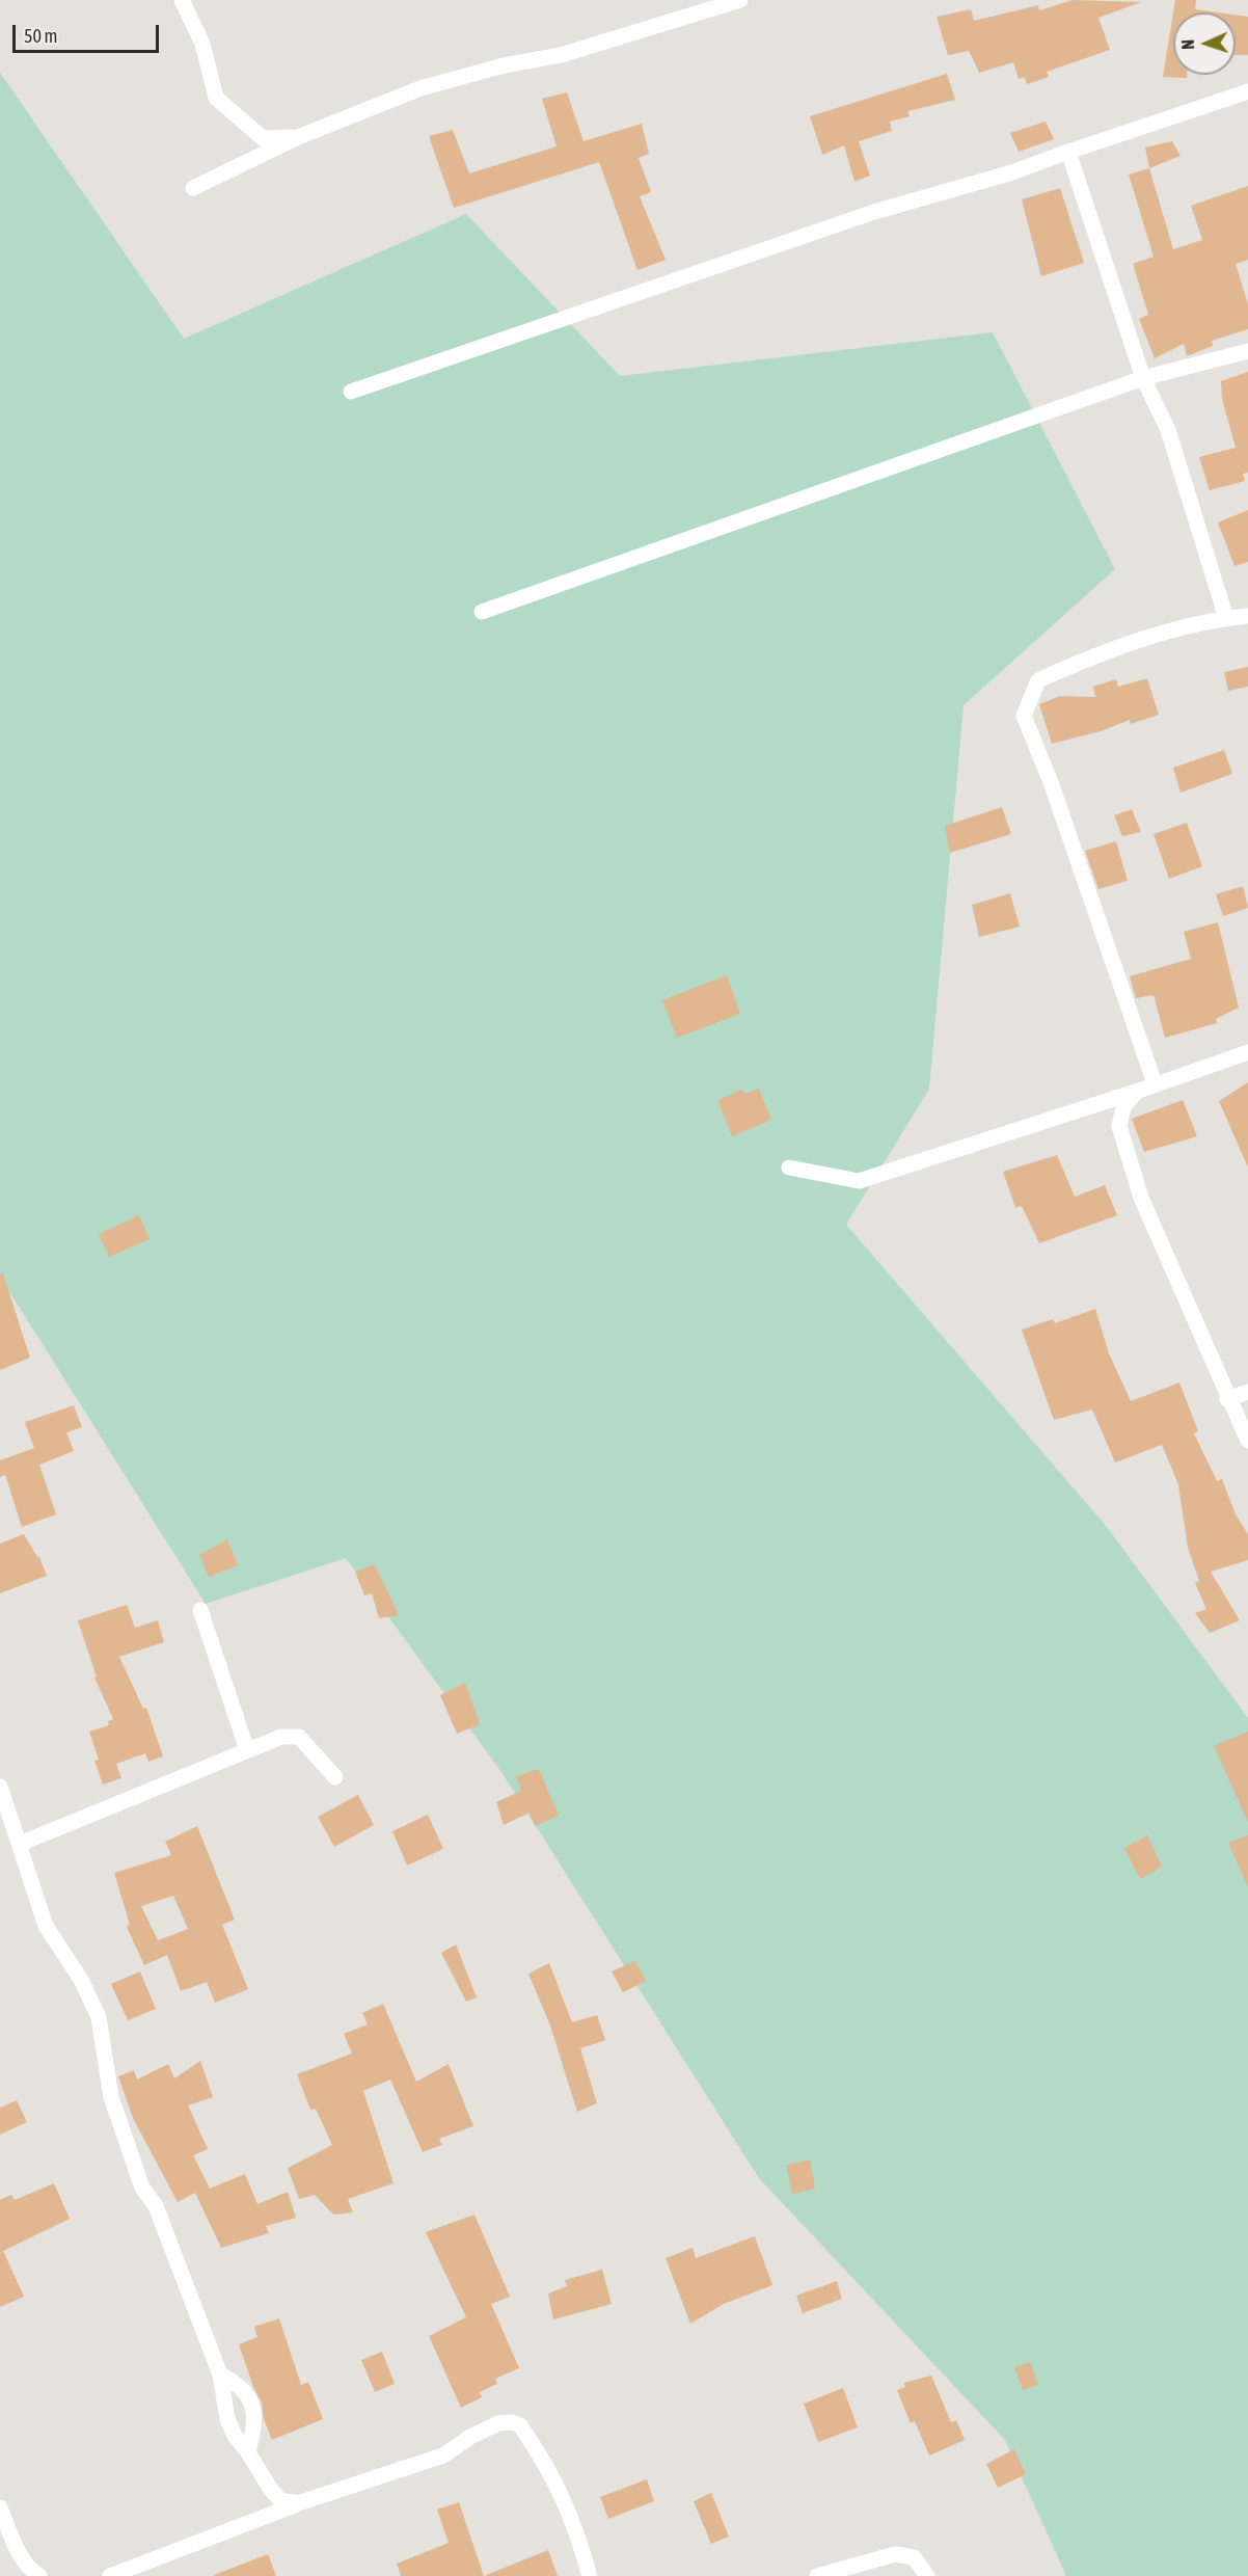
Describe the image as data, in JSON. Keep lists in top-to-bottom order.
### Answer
{
  "scale_bar": "50 m",
  "north": "left"
}
